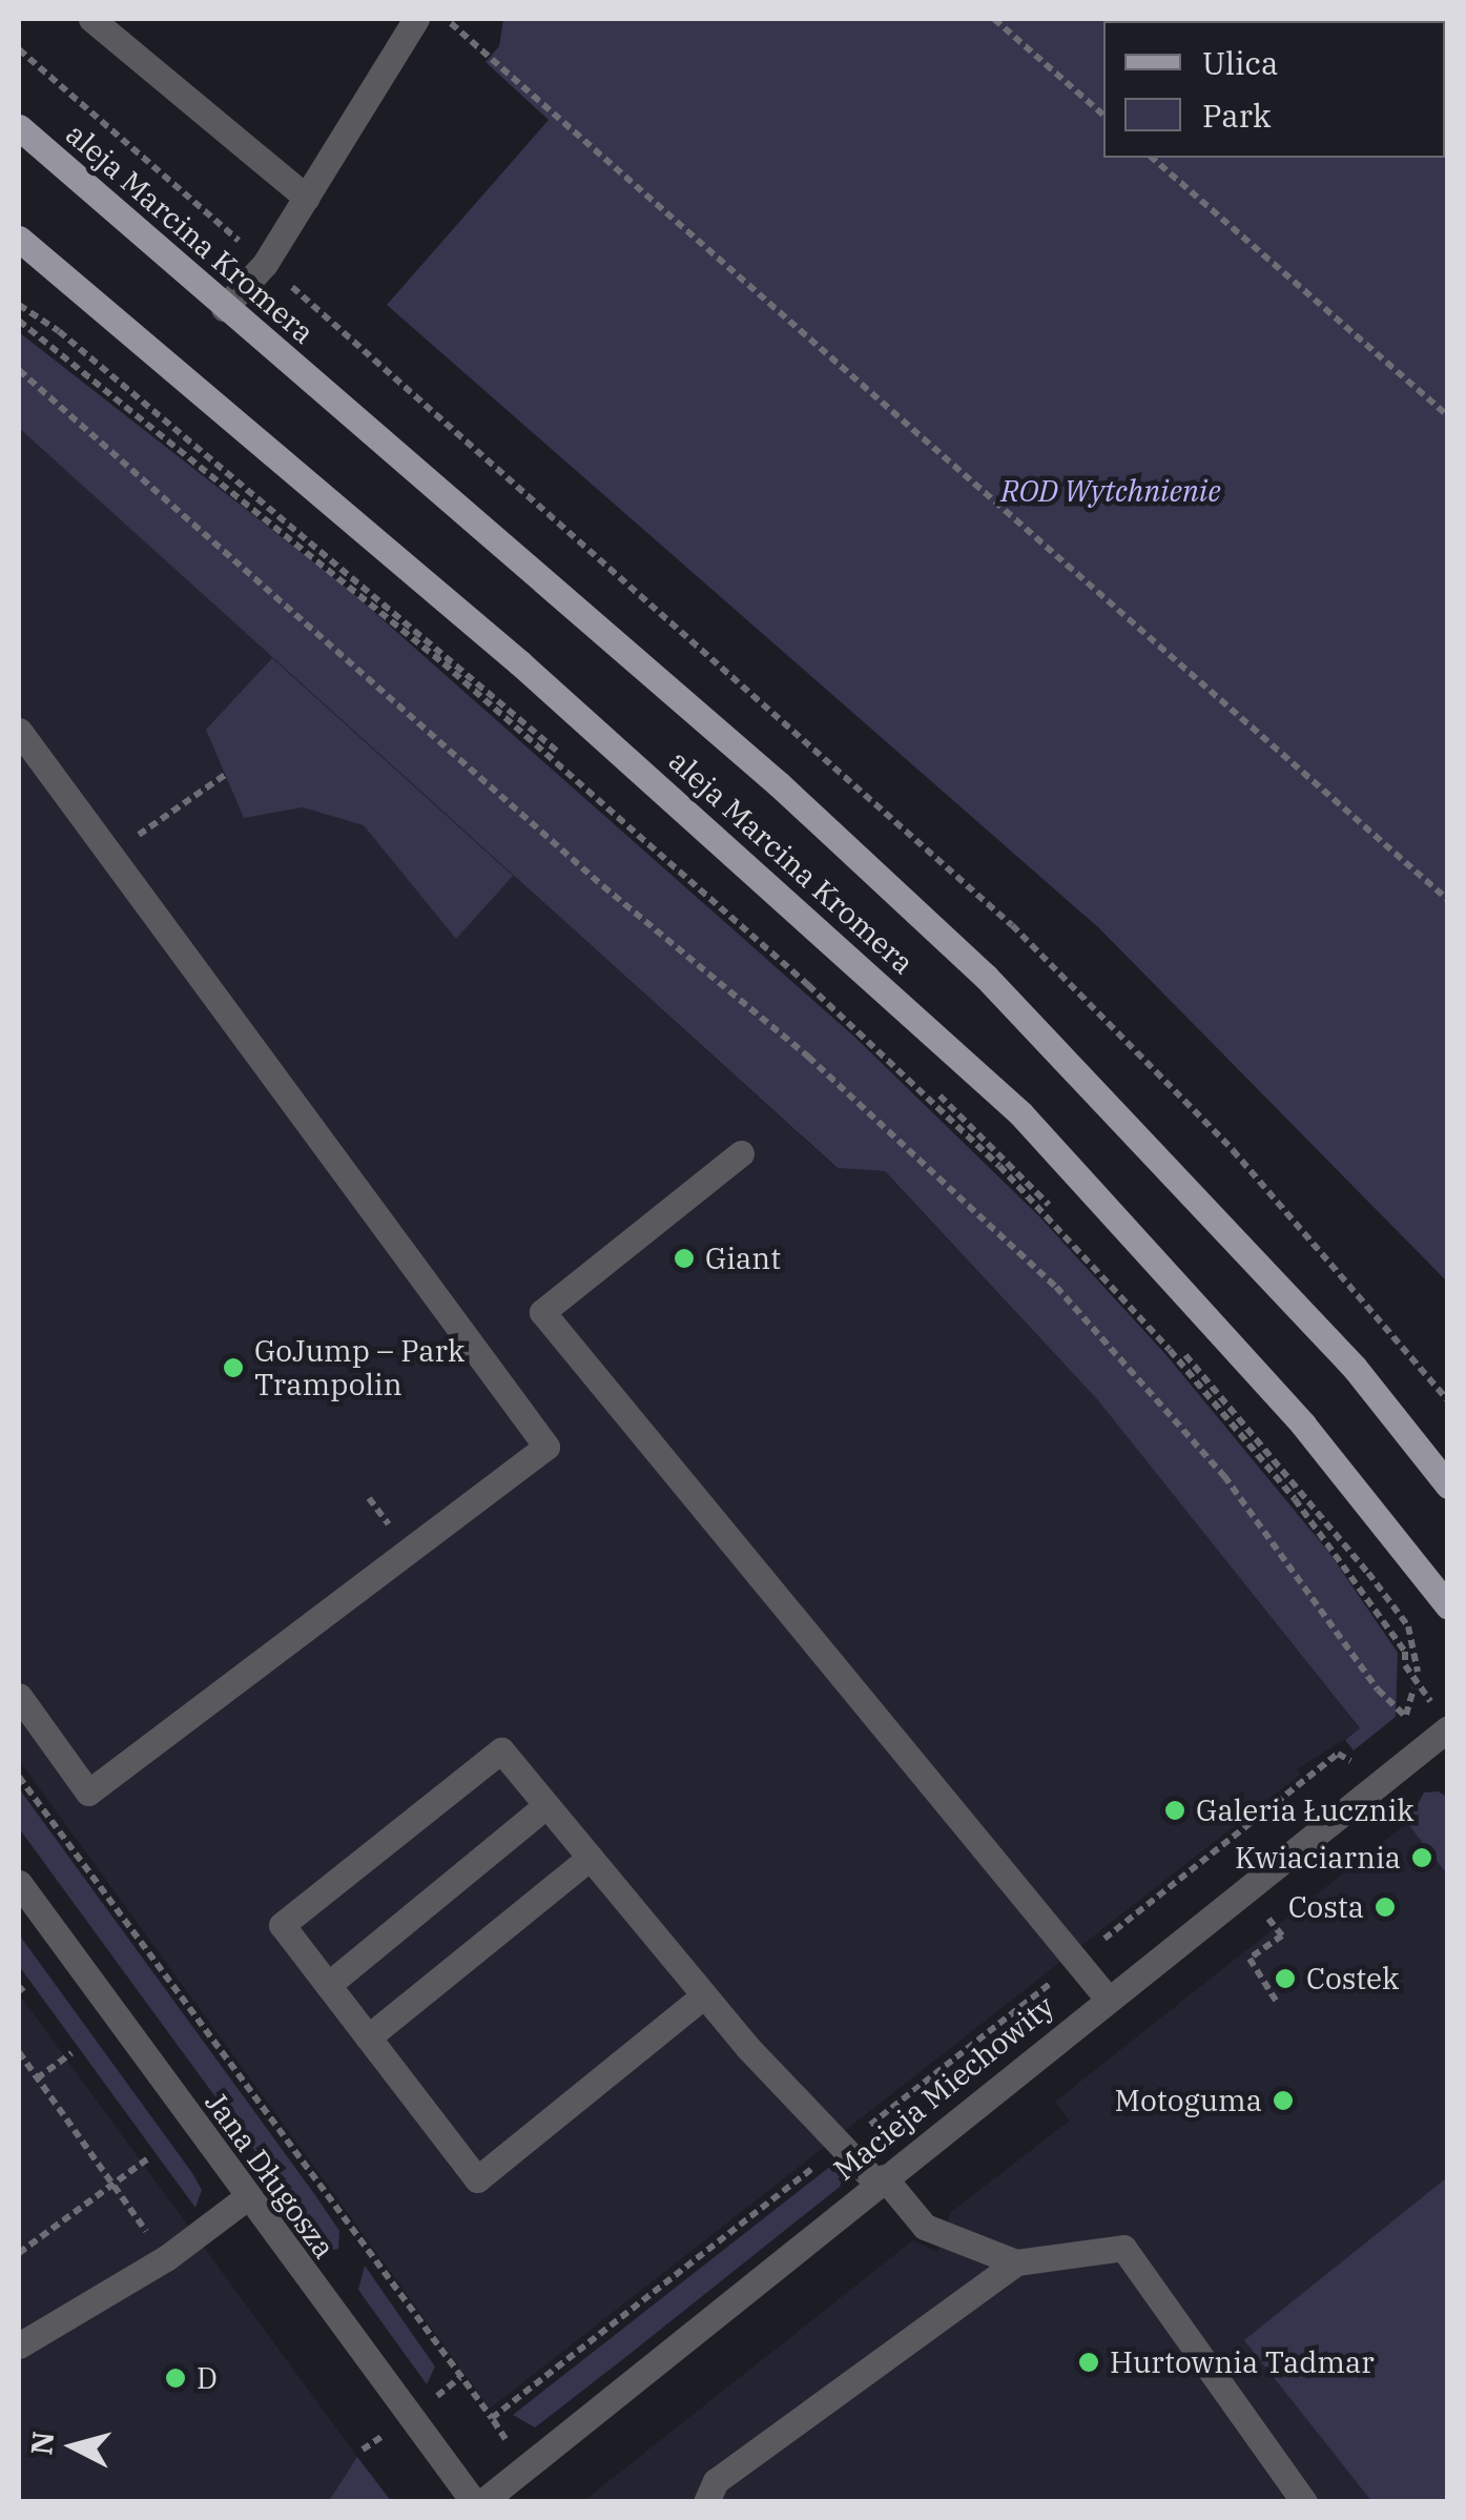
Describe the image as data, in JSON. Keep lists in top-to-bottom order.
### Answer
{
  "streets": {
    "main road": ["aleja Marcina Kromera"],
    "street": ["Macieja Miechowity", "Jana Długosza"]
  },
  "parks": ["ROD Wytchnienie"],
  "places": [
    "Giant",
    "GoJump – Park Trampolin",
    "Galeria Łucznik",
    "Kwiaciarnia",
    "Costa",
    "Costek",
    "Motoguma",
    "Hurtownia Tadmar",
    "D"
  ],
  "legend": ["Ulica", "Park"],
  "north": "left"
}
